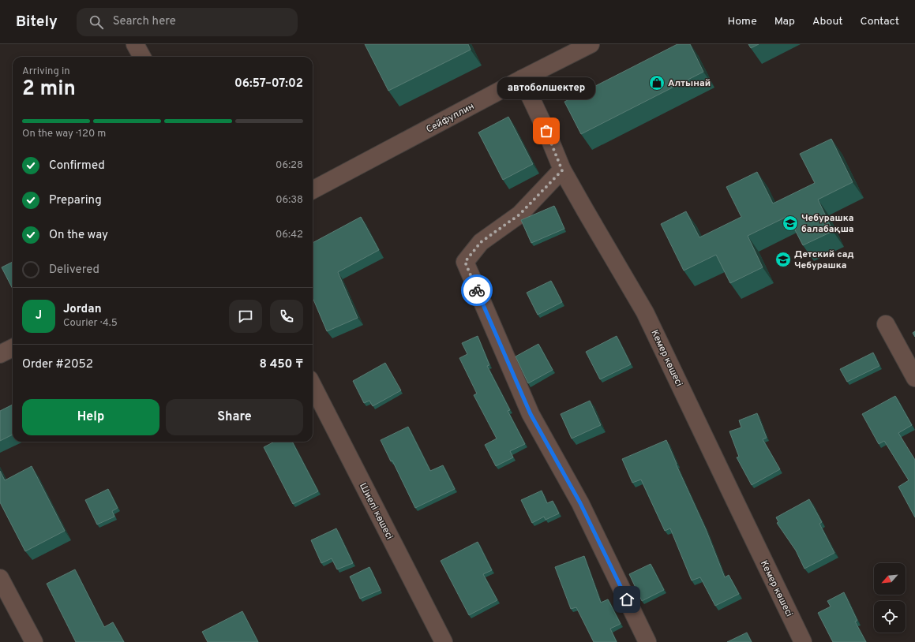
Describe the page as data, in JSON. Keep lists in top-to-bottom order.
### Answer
{
  "streets": {
    "street": ["Сейфуллин", "Кемер көшесі", "Шиелі көшесі"]
  },
  "crossings": [
    ["Сейфуллин", "Кемер көшесі"]
  ],
  "places": {
    "shop": ["Алтынай"],
    "other": ["автоболшектер"],
    "school or university": ["Чебурашка балабақша", "Детский сад Чебурашка"]
  },
  "north": "bottom left",
  "page": {
    "header": "Bitely",
    "search": "Search here",
    "nav": [
      "Home",
      "Map",
      "About",
      "Contact"
    ],
    "heading": ["2 min", "Arriving in", "06:57–07:02"],
    "panel": [
      "Jordan",
      "Courier · 4.5",
      "Order #2052",
      "8 450 ₸"
    ],
    "bubble": "автоболшектер",
    "bar": "On the way · 120 m",
    "list": [
      ["Confirmed", "06:28"],
      ["Preparing", "06:38"],
      ["On the way", "06:42"],
      "Delivered"
    ],
    "round": "J",
    "buttons": ["Help", "Share"]
  }
}
